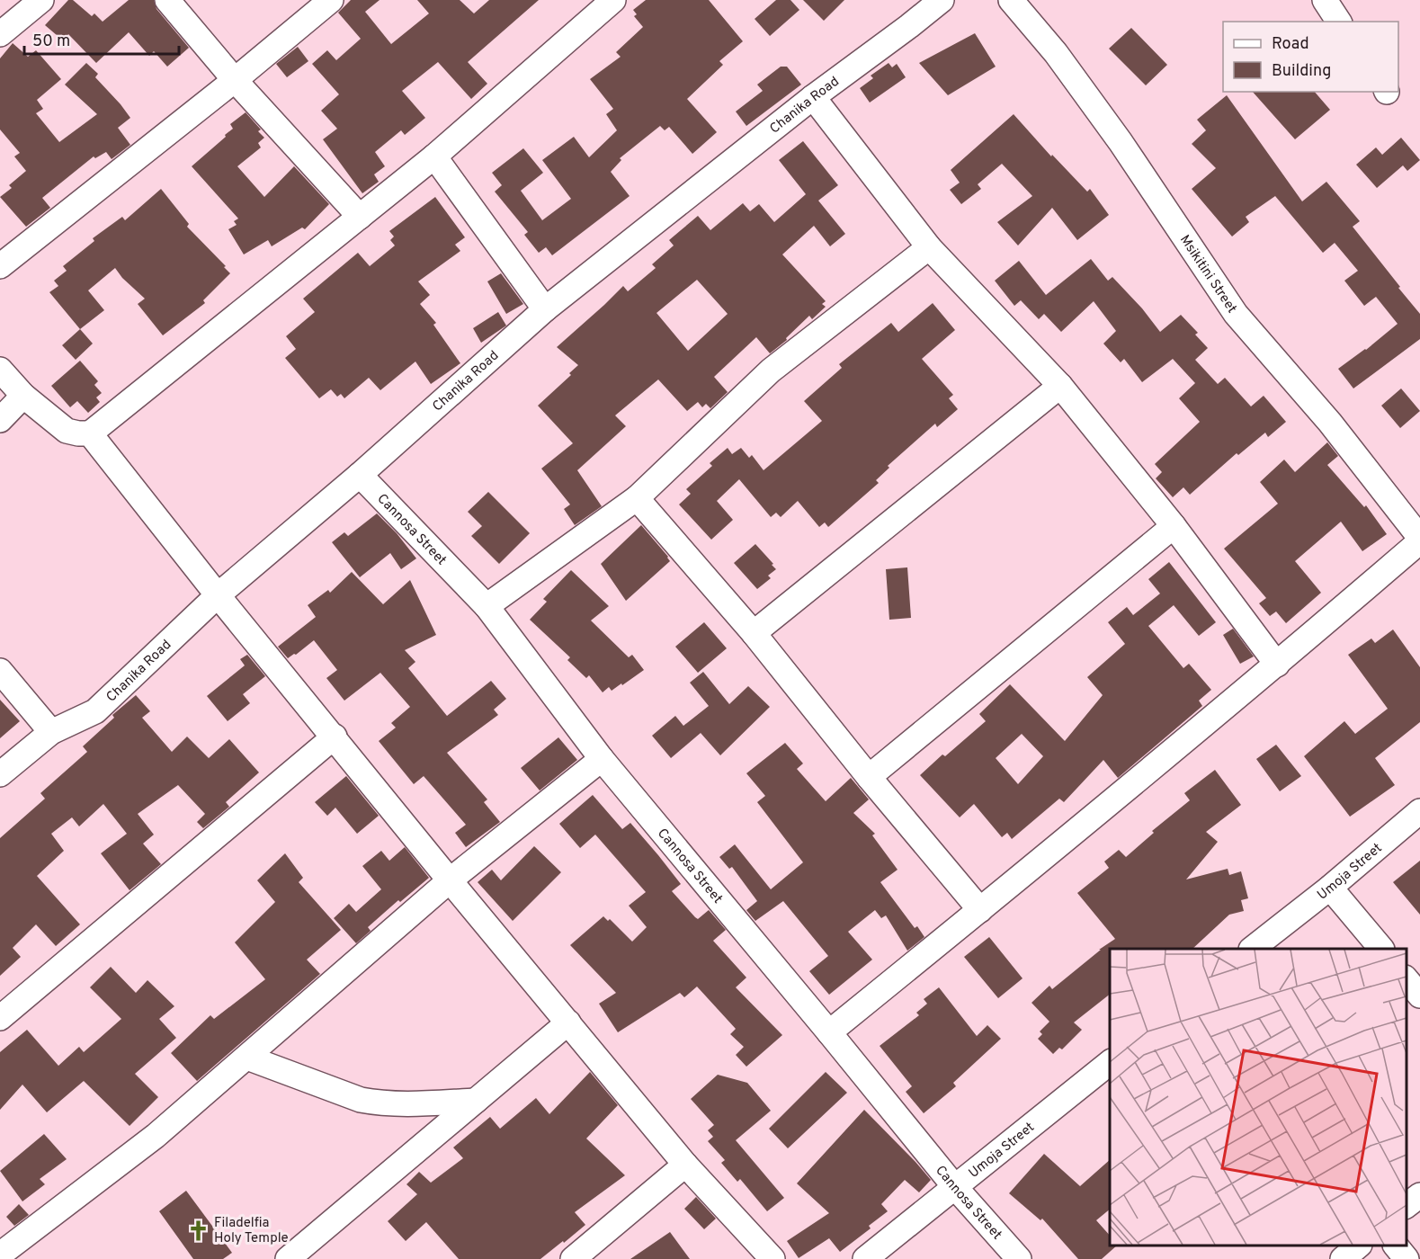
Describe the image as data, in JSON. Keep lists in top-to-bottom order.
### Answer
{
  "streets": {
    "street": [
      "Chanika Road",
      "Msikitini Street",
      "Cannosa Street",
      "Umoja Street"
    ]
  },
  "crossings": [
    ["Chanika Road", "Cannosa Street"],
    ["Cannosa Street", "Umoja Street"]
  ],
  "places": {
    "church": ["Filadelfia Holy Temple"]
  },
  "legend": ["Road", "Building"],
  "scale_bar": "50 m"
}
